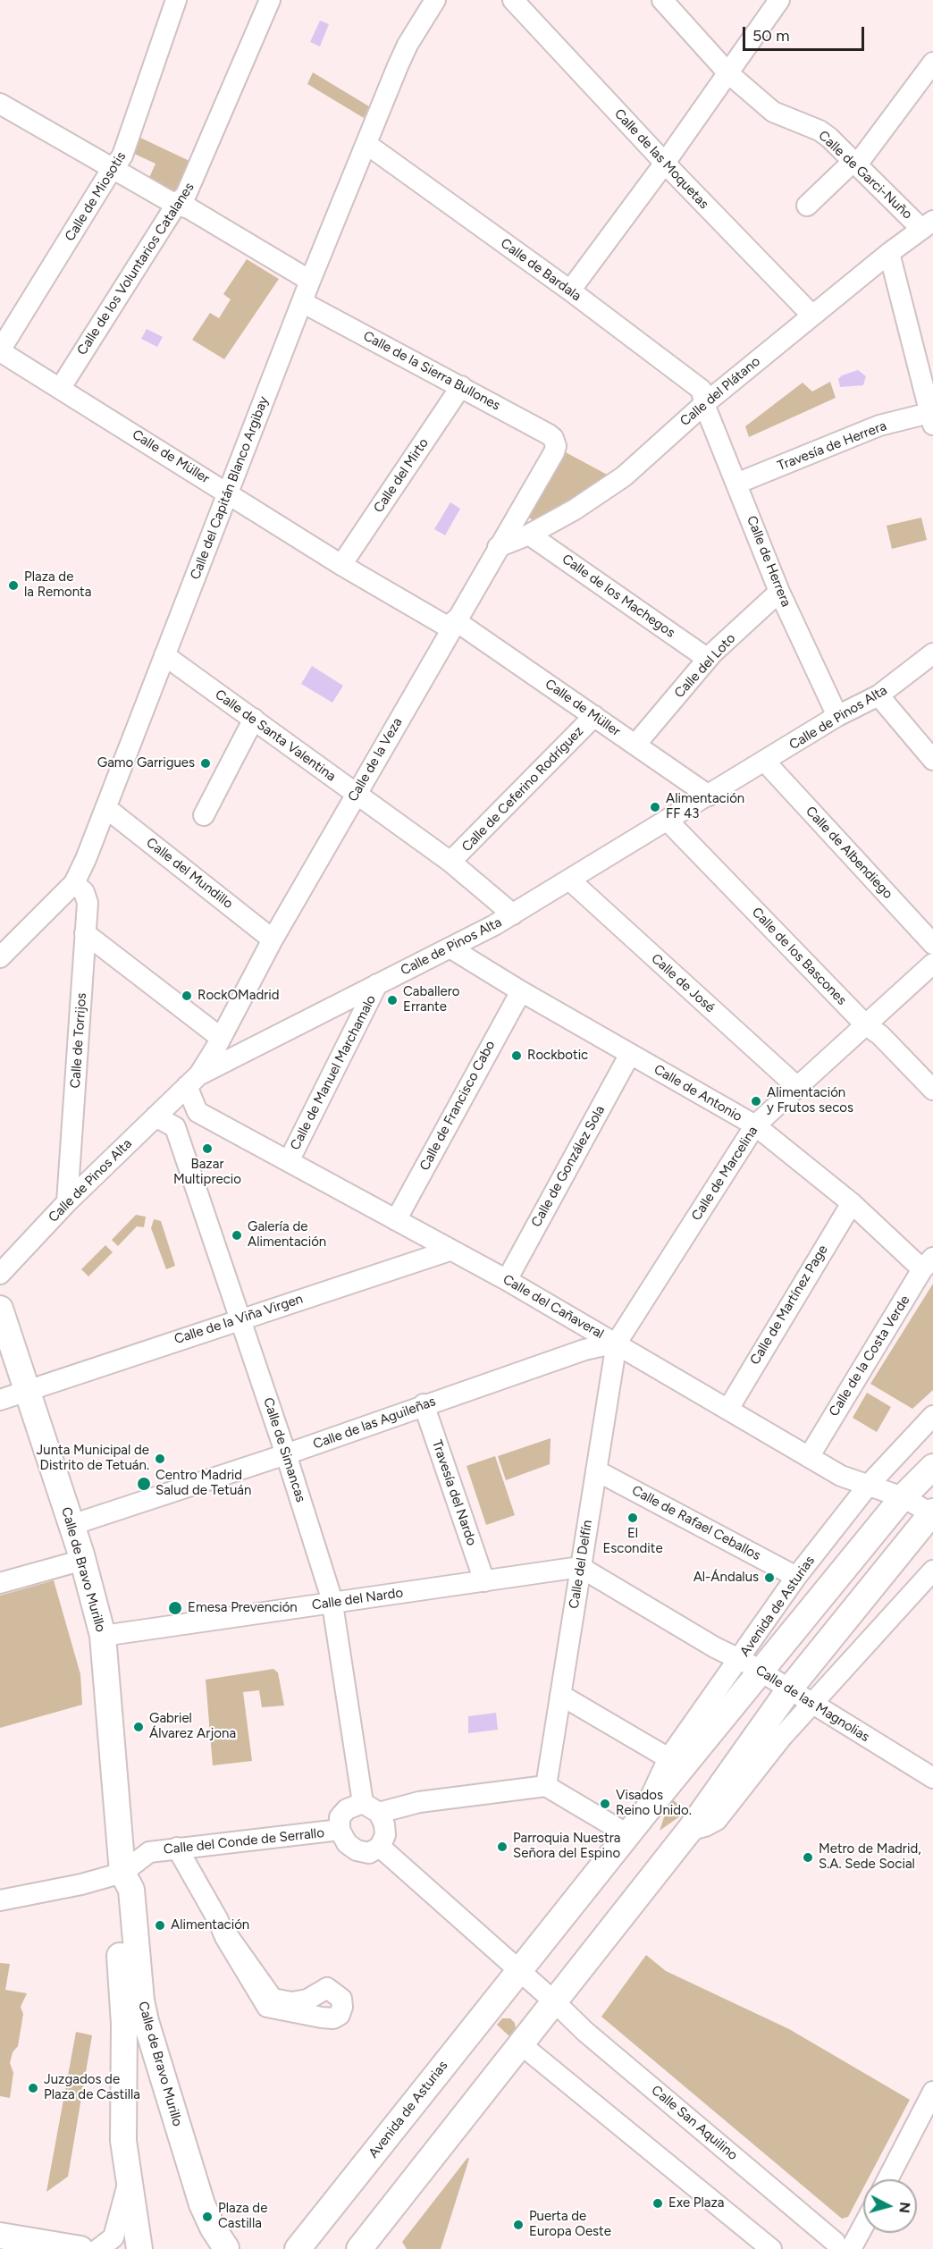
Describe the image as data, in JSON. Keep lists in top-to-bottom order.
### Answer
{
  "streets": {
    "main road": ["Calle de Bravo Murillo", "Avenida de Asturias"],
    "street": [
      "Calle de las Moquetas",
      "Calle de Garci-Nuño",
      "Calle de Miosotis",
      "Calle de los Voluntarios Catalanes",
      "Calle de Bardala",
      "Calle de la Sierra Bullones",
      "Calle del Plátano",
      "Travesía de Herrera",
      "Calle de Müller",
      "Calle del Mirto",
      "Calle del Capitán Blanco Argibay",
      "Calle de Herrera",
      "Calle de los Machegos",
      "Calle del Loto",
      "Calle de Pinos Alta",
      "Calle de Santa Valentina",
      "Calle de la Veza",
      "Calle de Ceferino Rodríguez",
      "Calle de Albendiego",
      "Calle del Mundillo",
      "Calle de los Bascones",
      "Calle de José",
      "Calle de Torrijos",
      "Calle de Manuel Marchamalo",
      "Calle de Antonio",
      "Calle de Francisco Cabo",
      "Calle de González Sola",
      "Calle de Marcelina",
      "Calle de Martínez Page",
      "Calle del Cañaveral",
      "Calle de la Viña Virgen",
      "Calle de la Costa Verde",
      "Calle de las Aguileñas",
      "Calle de Simancas",
      "Travesía del Nardo",
      "Calle de Rafael Ceballos",
      "Calle del Delfín",
      "Calle del Nardo",
      "Calle de las Magnolias",
      "Calle del Conde de Serrallo",
      "Calle San Aquilino"
    ]
  },
  "crossings": [
    ["Calle de las Moquetas", "Calle del Plátano"],
    ["Calle de Garci-Nuño", "Calle del Plátano"],
    ["Calle de Miosotis", "Calle de Müller"],
    ["Calle de los Voluntarios Catalanes", "Calle de Müller"],
    ["Calle de Bardala", "Calle del Plátano"],
    ["Calle de Bardala", "Calle del Capitán Blanco Argibay"],
    ["Calle de Bardala", "Calle de Herrera"],
    ["Calle de la Sierra Bullones", "Calle del Mirto"],
    ["Calle de la Sierra Bullones", "Calle del Capitán Blanco Argibay"],
    ["Calle de la Sierra Bullones", "Calle de la Veza"],
    ["Calle del Plátano", "Calle de Herrera"],
    ["Calle del Plátano", "Calle de los Machegos"],
    ["Calle del Plátano", "Calle de la Veza"],
    ["Travesía de Herrera", "Calle de Herrera"],
    ["Calle de Müller", "Calle del Mirto"],
    ["Calle de Müller", "Calle del Capitán Blanco Argibay"],
    ["Calle de Müller", "Calle del Loto"],
    ["Calle de Müller", "Calle de Pinos Alta"],
    ["Calle de Müller", "Calle de la Veza"],
    ["Calle de Müller", "Calle de Ceferino Rodríguez"],
    ["Calle del Capitán Blanco Argibay", "Calle de Santa Valentina"],
    ["Calle del Capitán Blanco Argibay", "Calle del Mundillo"],
    ["Calle del Capitán Blanco Argibay", "Calle de Torrijos"],
    ["Calle de Herrera", "Calle del Loto"],
    ["Calle de Herrera", "Calle de Pinos Alta"],
    ["Calle de los Machegos", "Calle del Loto"],
    ["Calle de Pinos Alta", "Calle de Santa Valentina"],
    ["Calle de Pinos Alta", "Calle de la Veza"],
    ["Calle de Pinos Alta", "Calle de Albendiego"],
    ["Calle de Pinos Alta", "Calle de los Bascones"],
    ["Calle de Pinos Alta", "Calle de José"],
    ["Calle de Pinos Alta", "Calle de Torrijos"],
    ["Calle de Pinos Alta", "Calle de Manuel Marchamalo"],
    ["Calle de Pinos Alta", "Calle de Antonio"],
    ["Calle de Santa Valentina", "Calle de la Veza"],
    ["Calle de Santa Valentina", "Calle de Ceferino Rodríguez"],
    ["Calle de la Veza", "Calle del Mundillo"],
    ["Calle de los Bascones", "Calle de Marcelina"],
    ["Calle de José", "Calle de Marcelina"],
    ["Calle de Manuel Marchamalo", "Calle del Cañaveral"],
    ["Calle de Antonio", "Calle de Francisco Cabo"],
    ["Calle de Antonio", "Calle de González Sola"],
    ["Calle de Antonio", "Calle de Marcelina"],
    ["Calle de Antonio", "Calle de Martínez Page"],
    ["Calle de Antonio", "Calle de la Costa Verde"],
    ["Calle de Francisco Cabo", "Calle del Cañaveral"],
    ["Calle de González Sola", "Calle del Cañaveral"],
    ["Calle de Marcelina", "Calle del Cañaveral"],
    ["Calle de Marcelina", "Calle de las Aguileñas"],
    ["Calle de Marcelina", "Calle del Delfín"],
    ["Calle de Martínez Page", "Calle del Cañaveral"],
    ["Calle del Cañaveral", "Calle de la Viña Virgen"],
    ["Calle del Cañaveral", "Calle de la Costa Verde"],
    ["Calle del Cañaveral", "Calle de las Aguileñas"],
    ["Calle del Cañaveral", "Calle del Delfín"],
    ["Calle del Cañaveral", "Avenida de Asturias"],
    ["Calle de la Viña Virgen", "Calle de Simancas"],
    ["Calle de la Viña Virgen", "Calle de Bravo Murillo"],
    ["Calle de las Aguileñas", "Calle de Simancas"],
    ["Calle de las Aguileñas", "Travesía del Nardo"],
    ["Calle de las Aguileñas", "Calle del Delfín"],
    ["Calle de las Aguileñas", "Calle de Bravo Murillo"],
    ["Calle de Simancas", "Calle del Nardo"],
    ["Calle de Simancas", "Calle del Conde de Serrallo"],
    ["Travesía del Nardo", "Calle del Nardo"],
    ["Calle de Rafael Ceballos", "Calle del Delfín"],
    ["Calle de Rafael Ceballos", "Avenida de Asturias"],
    ["Calle del Delfín", "Calle del Nardo"],
    ["Calle del Delfín", "Calle de las Magnolias"],
    ["Calle de Bravo Murillo", "Calle del Nardo"],
    ["Calle de Bravo Murillo", "Calle del Conde de Serrallo"],
    ["Calle del Nardo", "Calle de las Magnolias"],
    ["Avenida de Asturias", "Calle de las Magnolias"]
  ],
  "places": [
    "Plaza de la Remonta",
    "Gamo Garrigues",
    "Alimentación FF 43",
    "RockOMadrid",
    "Caballero Errante",
    "Rockbotic",
    "Alimentación y Frutos secos",
    "Bazar Multiprecio",
    "Galería de Alimentación",
    "Junta Municipal de Distrito de Tetuán.",
    "Centro Madrid Salud de Tetuán",
    "El Escondite",
    "Al-Ándalus",
    "Emesa Prevención",
    "Gabriel Álvarez Arjona",
    "Visados Reino Unido.",
    "Parroquia Nuestra Señora del Espino",
    "Metro de Madrid, S.A. Sede Social",
    "Alimentación",
    "Juzgados de Plaza de Castilla",
    "Exe Plaza",
    "Plaza de Castilla",
    "Puerta de Europa Oeste"
  ],
  "scale_bar": "50 m",
  "north": "right"
}
